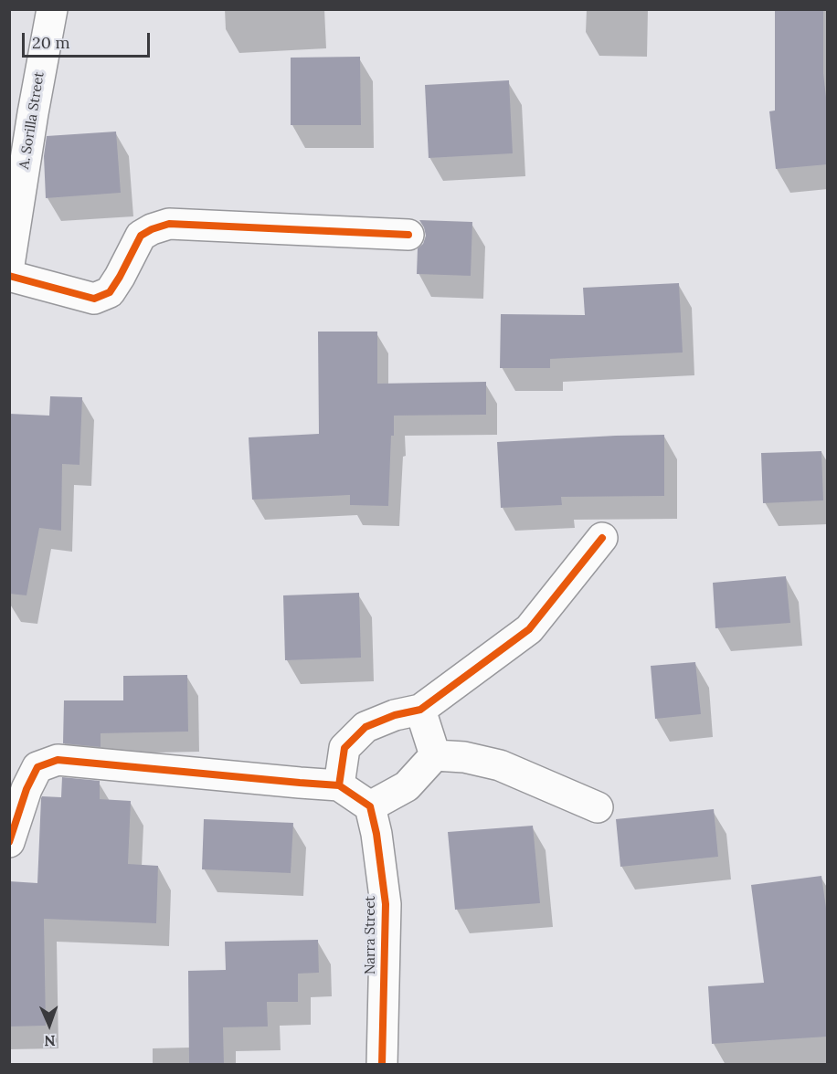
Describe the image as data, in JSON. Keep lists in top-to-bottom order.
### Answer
{
  "streets": {
    "street": ["A. Sorilla Street", "Narra Street"]
  },
  "scale_bar": "20 m",
  "north": "bottom"
}
